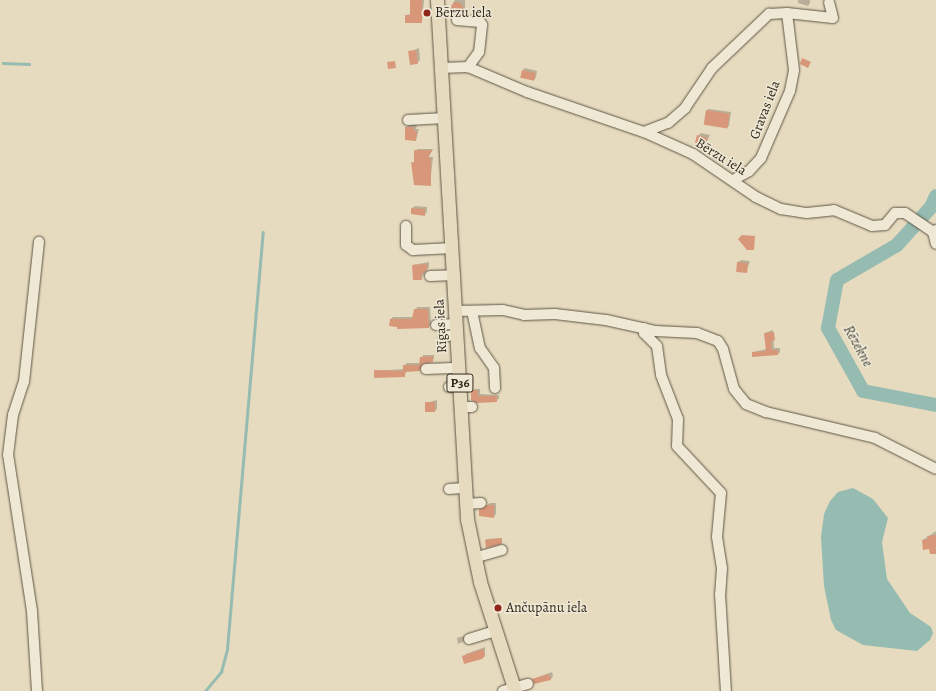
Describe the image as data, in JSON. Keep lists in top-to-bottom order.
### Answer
{
  "streets": {
    "main road": ["Rīgas iela", "P36"],
    "street": ["Gravas iela", "Bērzu iela"]
  },
  "crossings": [
    ["Gravas iela", "Bērzu iela"],
    ["Bērzu iela", "Rīgas iela"]
  ],
  "water": ["Rēzekne"],
  "places": ["Bērzu iela", "Ančupānu iela"]
}
